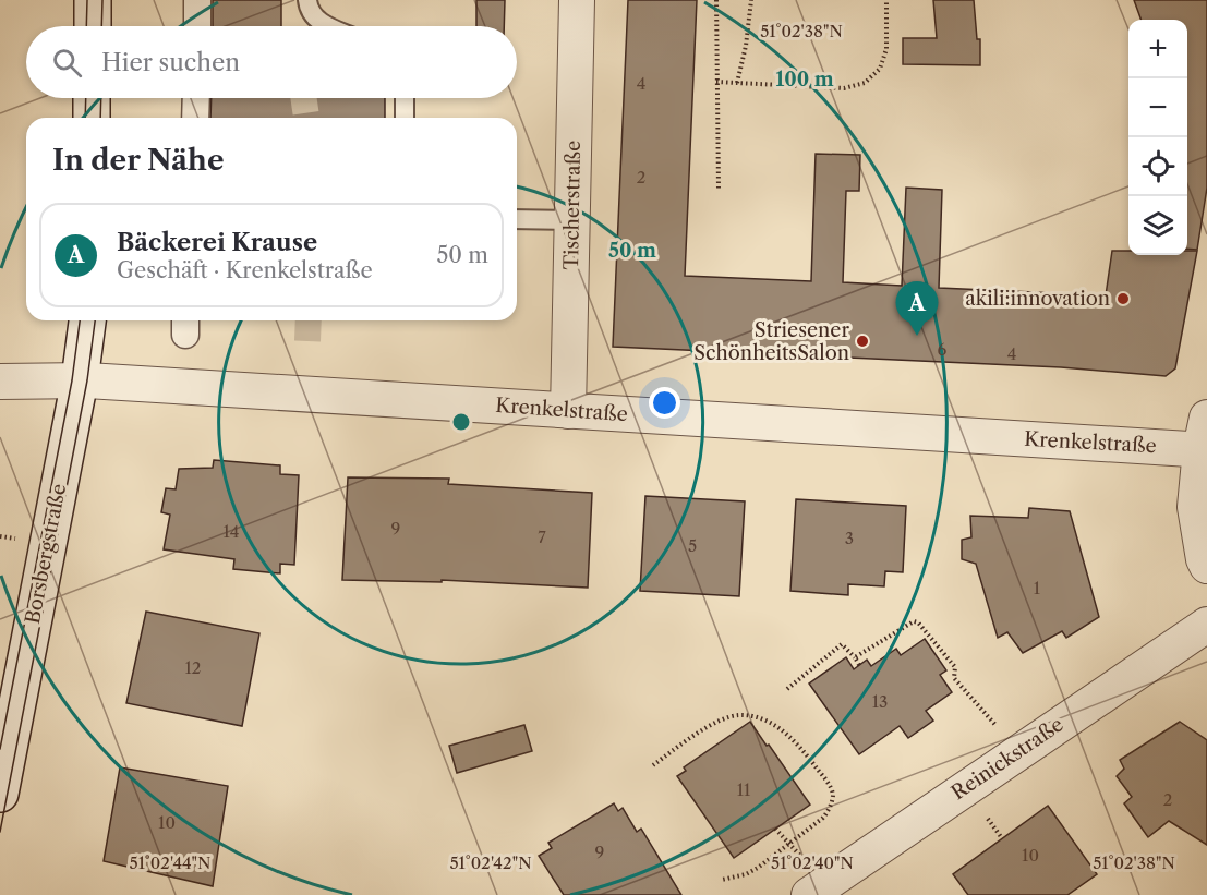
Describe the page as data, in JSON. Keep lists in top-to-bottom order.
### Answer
{
  "streets": {
    "main road": ["Borsbergstraße"],
    "street": ["Tischerstraße", "Krenkelstraße", "Reinickstraße"]
  },
  "crossings": [
    ["Tischerstraße", "Krenkelstraße"],
    ["Krenkelstraße", "Borsbergstraße"]
  ],
  "places": ["akili:innovation", "Striesener SchönheitsSalon"],
  "house_numbers": [
    "4",
    "2",
    "6",
    "4",
    "9",
    "14",
    "7",
    "3",
    "5",
    "1",
    "12",
    "13",
    "11",
    "2",
    "10",
    "9",
    "10"
  ],
  "page": {
    "map_buttons": ["+", "−"],
    "search": "Hier suchen",
    "heading": "In der Nähe",
    "list": [
      {
        "mark": "A",
        "name": "Bäckerei Krause",
        "note": "Geschäft · Krenkelstraße",
        "value": "50 m"
      }
    ],
    "pins": "A"
  },
  "coordinates": [
    "51°02'38\"N",
    "51°02'44\"N",
    "51°02'42\"N",
    "51°02'40\"N"
  ],
  "rings": ["100 m", "50 m"]
}
